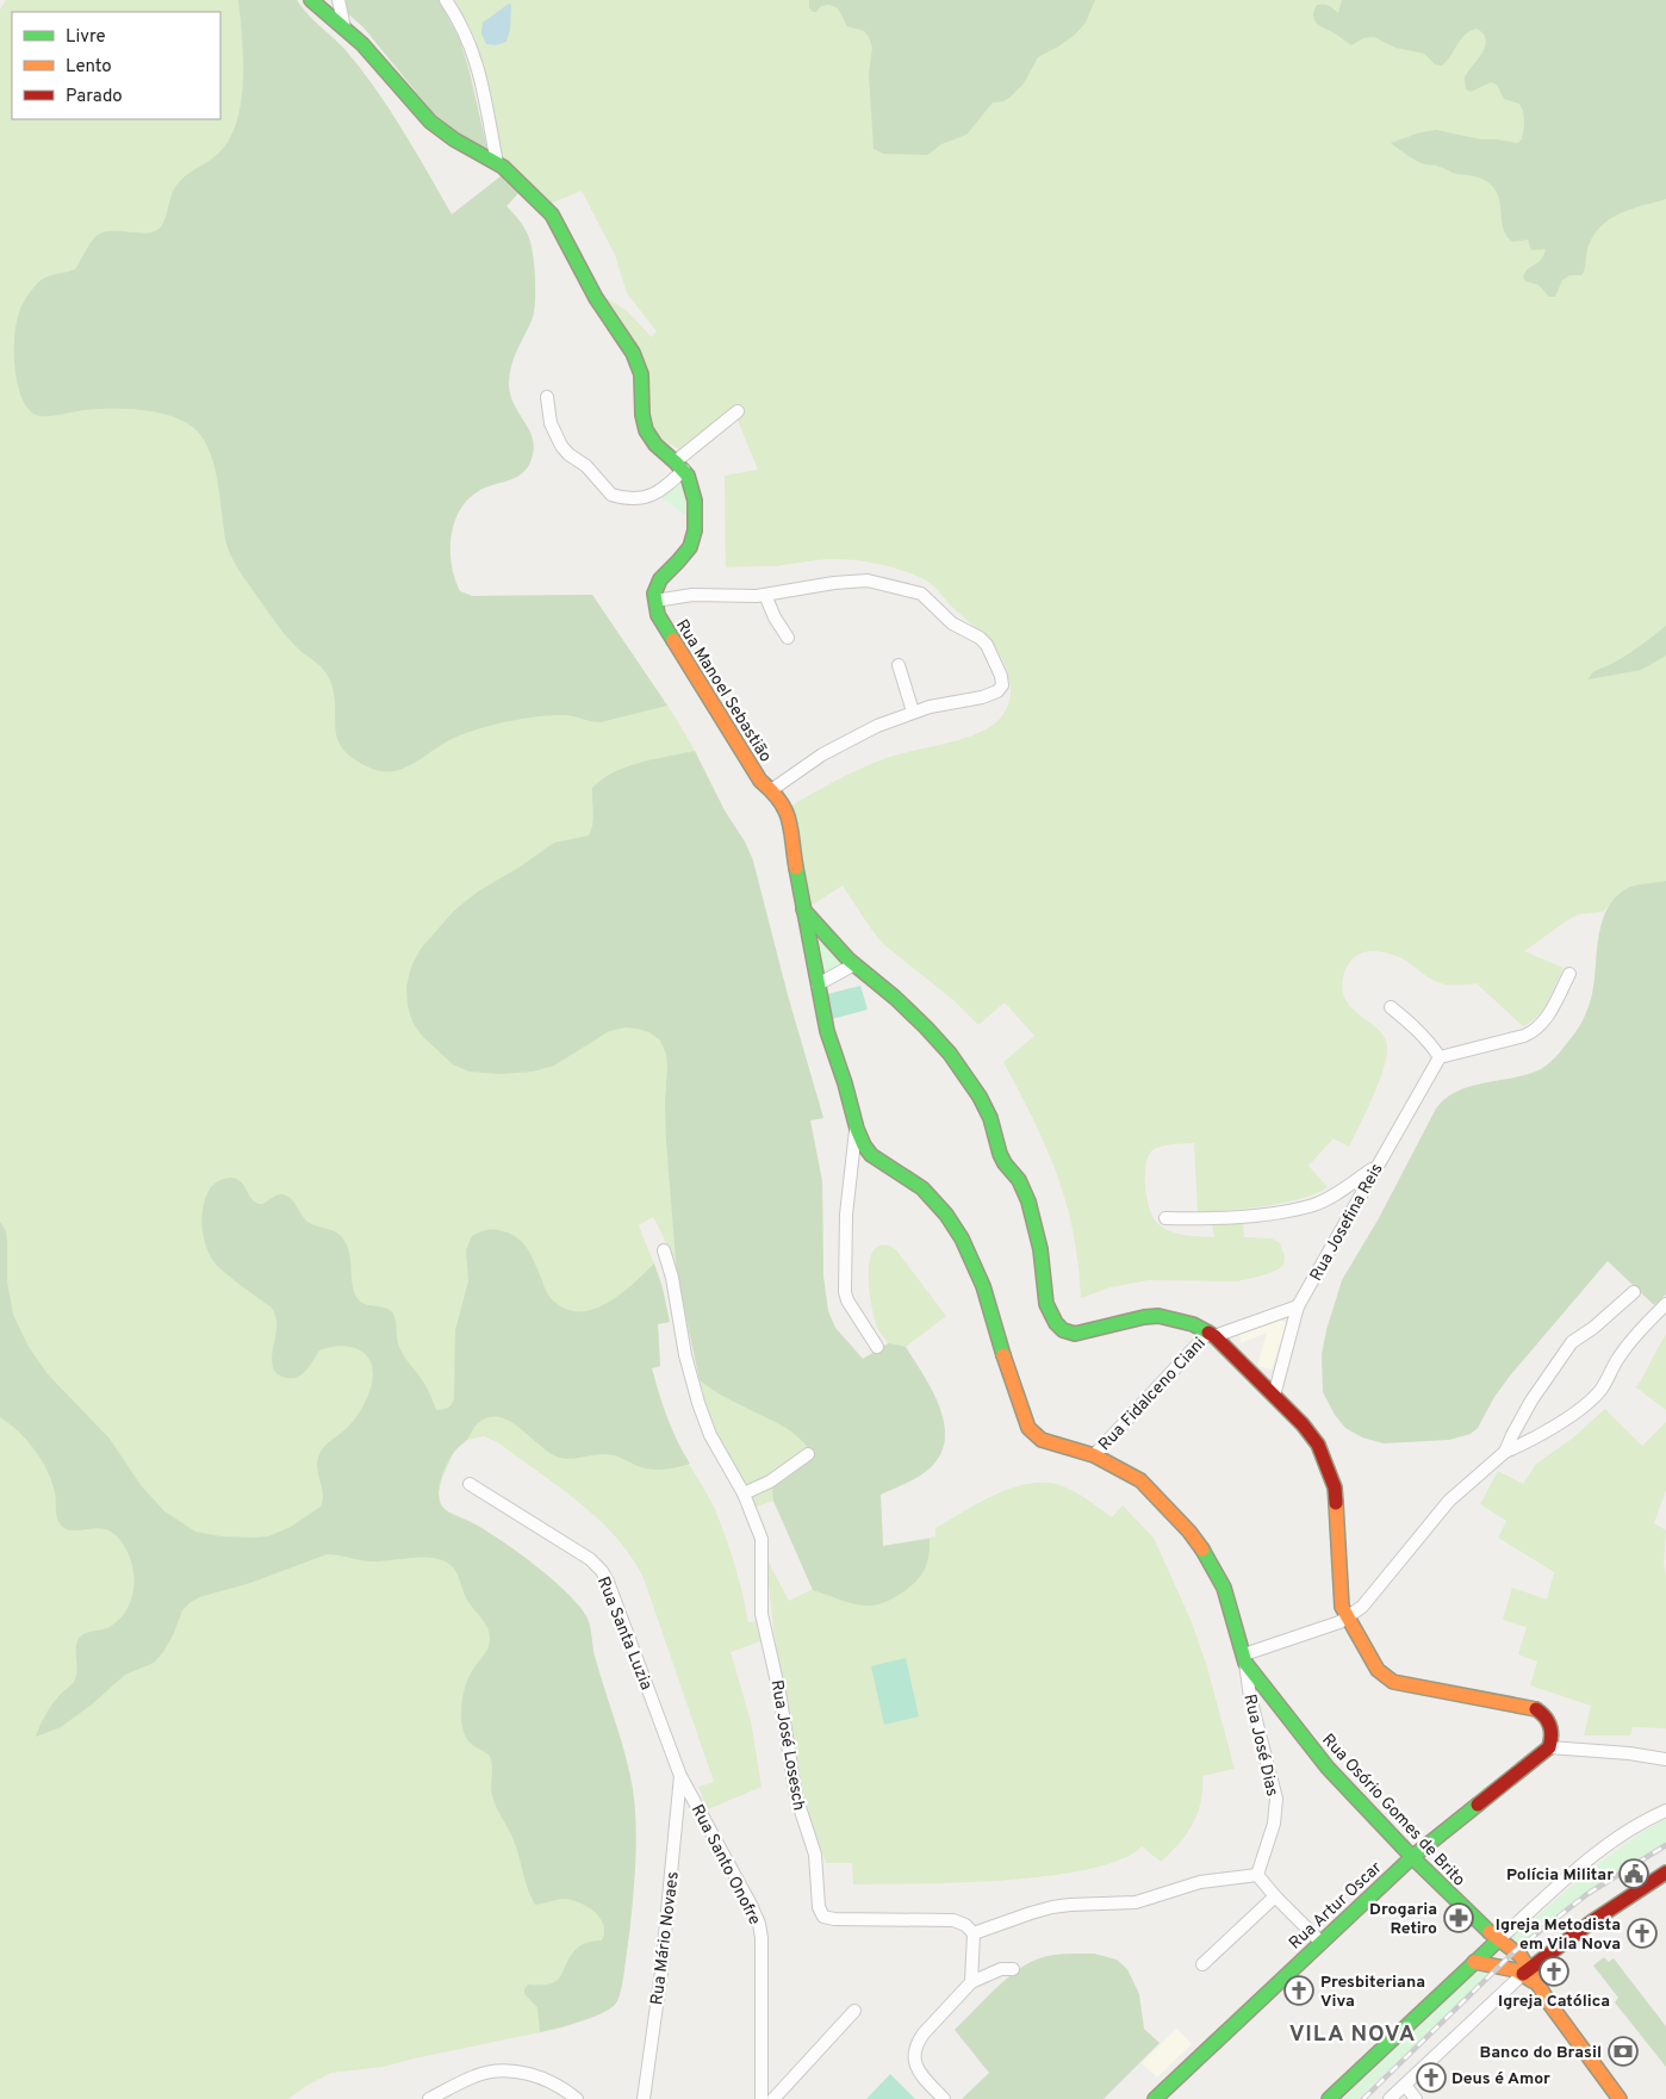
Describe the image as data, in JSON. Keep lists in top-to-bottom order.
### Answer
{
  "streets": {
    "street": [
      "Rua Manoel Sebastião",
      "Rua Josefina Reis",
      "Rua Fidalceno Ciani",
      "Rua Santa Luzia",
      "Rua José Losesch",
      "Rua José Dias",
      "Rua Osório Gomes de Brito",
      "Rua Santo Onofre",
      "Rua Artur Oscar",
      "Rua Mário Novaes"
    ]
  },
  "crossings": [
    ["Rua Manoel Sebastião", "Rua Osório Gomes de Brito"],
    ["Rua Fidalceno Ciani", "Rua Osório Gomes de Brito"],
    ["Rua Santa Luzia", "Rua Santo Onofre"],
    ["Rua Santa Luzia", "Rua Mário Novaes"],
    ["Rua José Dias", "Rua Osório Gomes de Brito"],
    ["Rua Osório Gomes de Brito", "Rua Artur Oscar"],
    ["Rua Santo Onofre", "Rua Mário Novaes"]
  ],
  "districts": ["VILA NOVA"],
  "places": {
    "public building": ["Polícia Militar"],
    "pharmacy": ["Drogaria Retiro"],
    "church": [
      "Igreja Metodista em Vila Nova",
      "Igreja Católica",
      "Presbiteriana Viva",
      "Deus é Amor"
    ],
    "bank": ["Banco do Brasil"]
  },
  "legend": ["Livre", "Lento", "Parado"]
}
